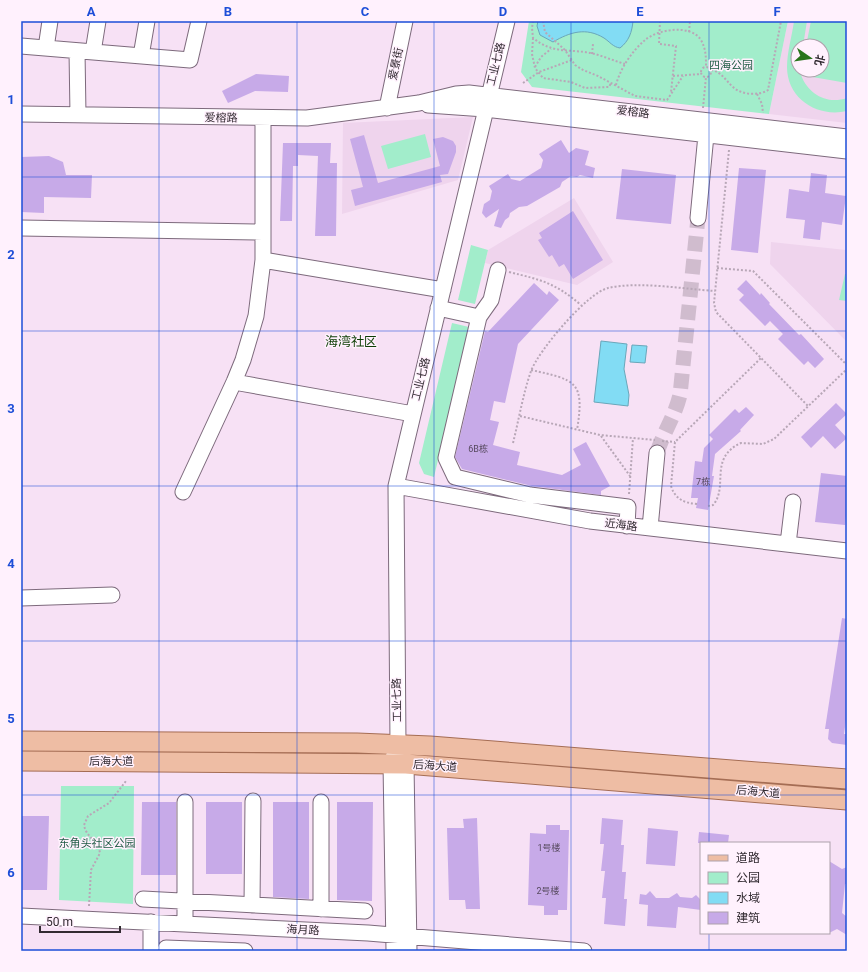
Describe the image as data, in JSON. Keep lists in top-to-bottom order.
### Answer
{
  "streets": {
    "main road": ["后海大道"],
    "street": [
      "爱景街",
      "工业七路",
      "爱榕路",
      "近海路",
      "海月路"
    ]
  },
  "crossings": [
    ["爱景街", "爱榕路"],
    ["工业七路", "爱榕路"],
    ["工业七路", "近海路"],
    ["工业七路", "后海大道"],
    ["工业七路", "海月路"]
  ],
  "districts": ["海湾社区"],
  "parks": ["四海公园", "东角头社区公园"],
  "house_numbers": [
    "6B栋",
    "7栋",
    "1号楼",
    "2号楼"
  ],
  "legend": [
    "道路",
    "公园",
    "水域",
    "建筑"
  ],
  "scale_bar": "50 m",
  "north": "right",
  "grid": {
    "columns": [
      "A",
      "B",
      "C",
      "D",
      "E",
      "F"
    ],
    "rows": [
      "1",
      "2",
      "3",
      "4",
      "5",
      "6"
    ]
  }
}
